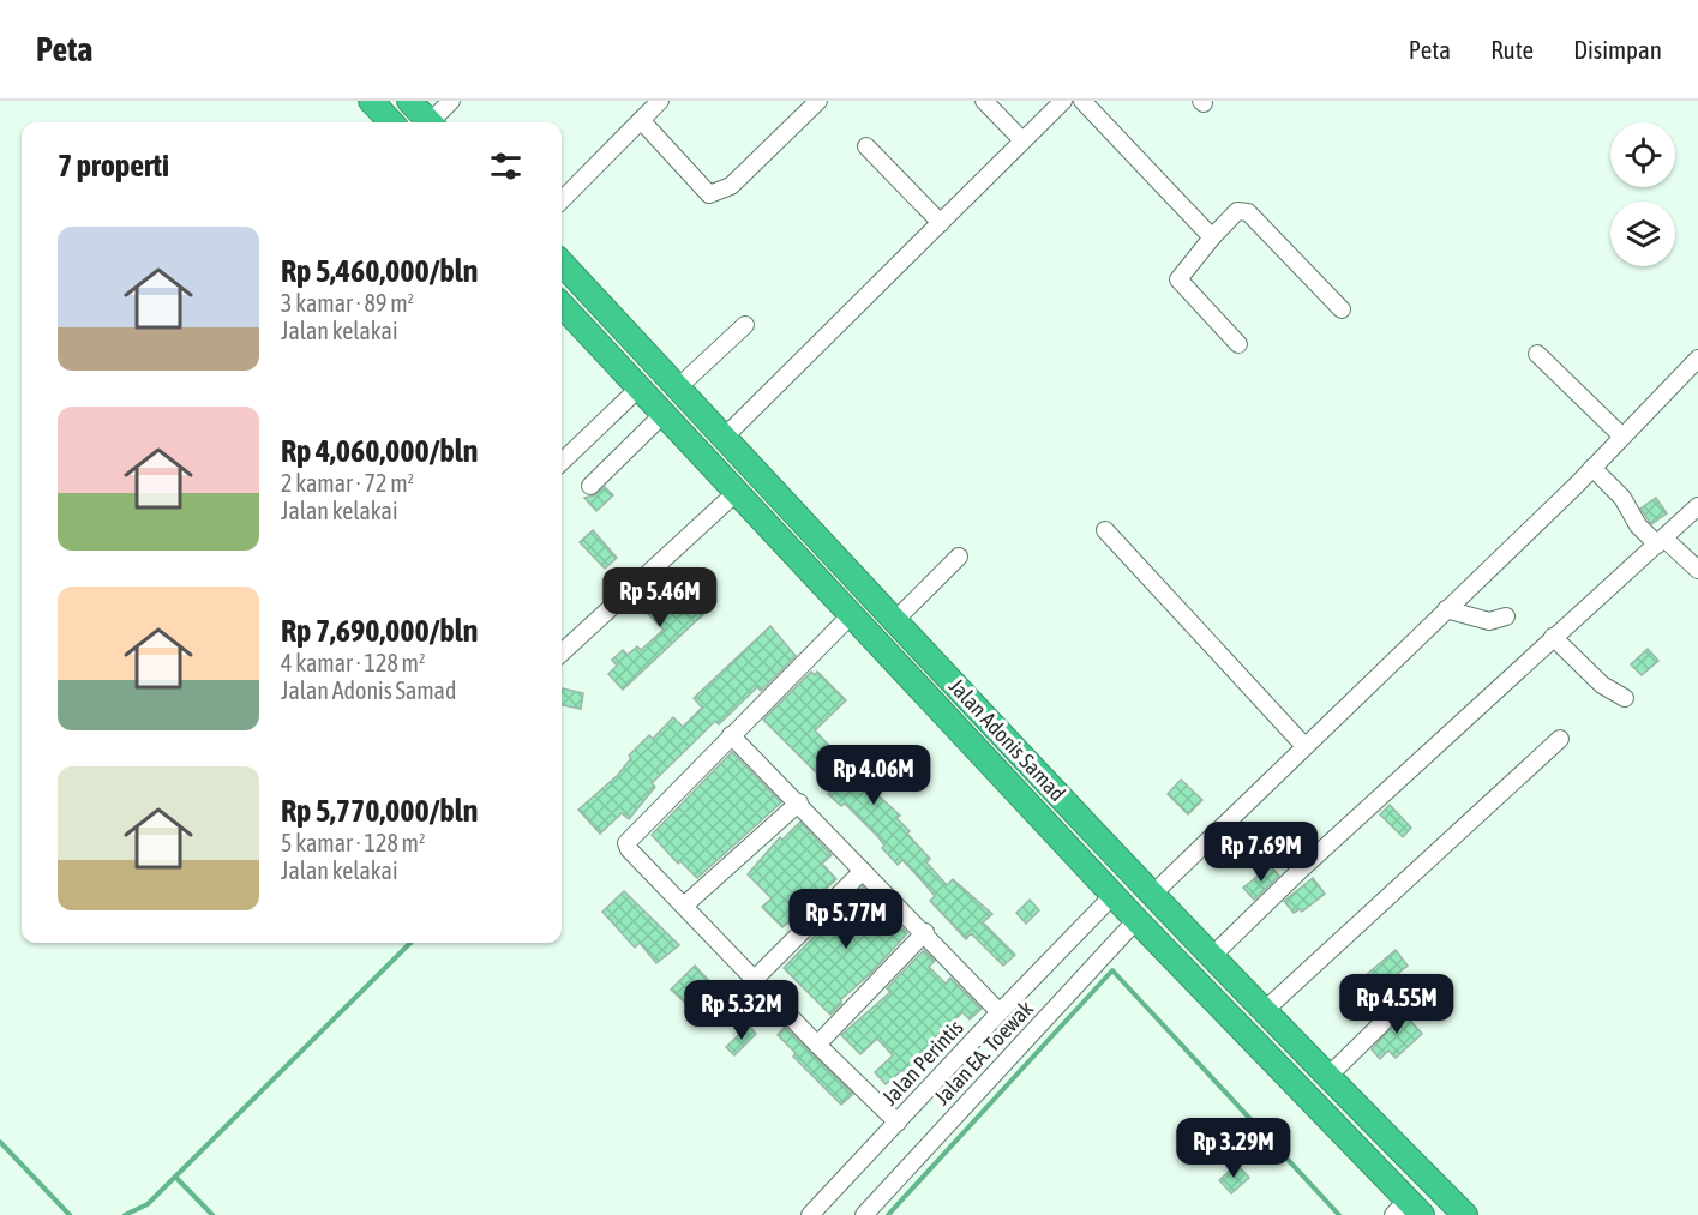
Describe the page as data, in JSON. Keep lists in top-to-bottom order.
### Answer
{
  "streets": {
    "highway": ["Jalan Adonis Samad"],
    "street": ["Jalan EA. Toewak", "Jalan Perintis"]
  },
  "page": {
    "header": "Peta",
    "nav": ["Peta", "Rute", "Disimpan"],
    "heading": "7 properti",
    "list": [
      {
        "name": "Rp 5,460,000/bln",
        "note": "3 kamar · 89 m² · Jalan kelakai"
      },
      {
        "name": "Rp 4,060,000/bln",
        "note": "2 kamar · 72 m² · Jalan kelakai"
      },
      {
        "name": "Rp 7,690,000/bln",
        "note": "4 kamar · 128 m² · Jalan Adonis Samad"
      },
      {
        "name": "Rp 5,770,000/bln",
        "note": "5 kamar · 128 m² · Jalan kelakai"
      }
    ],
    "price": [
      "Rp 5.46M",
      "Rp 4.06M",
      "Rp 7.69M",
      "Rp 5.77M",
      "Rp 4.55M",
      "Rp 5.32M",
      "Rp 3.29M"
    ]
  }
}
